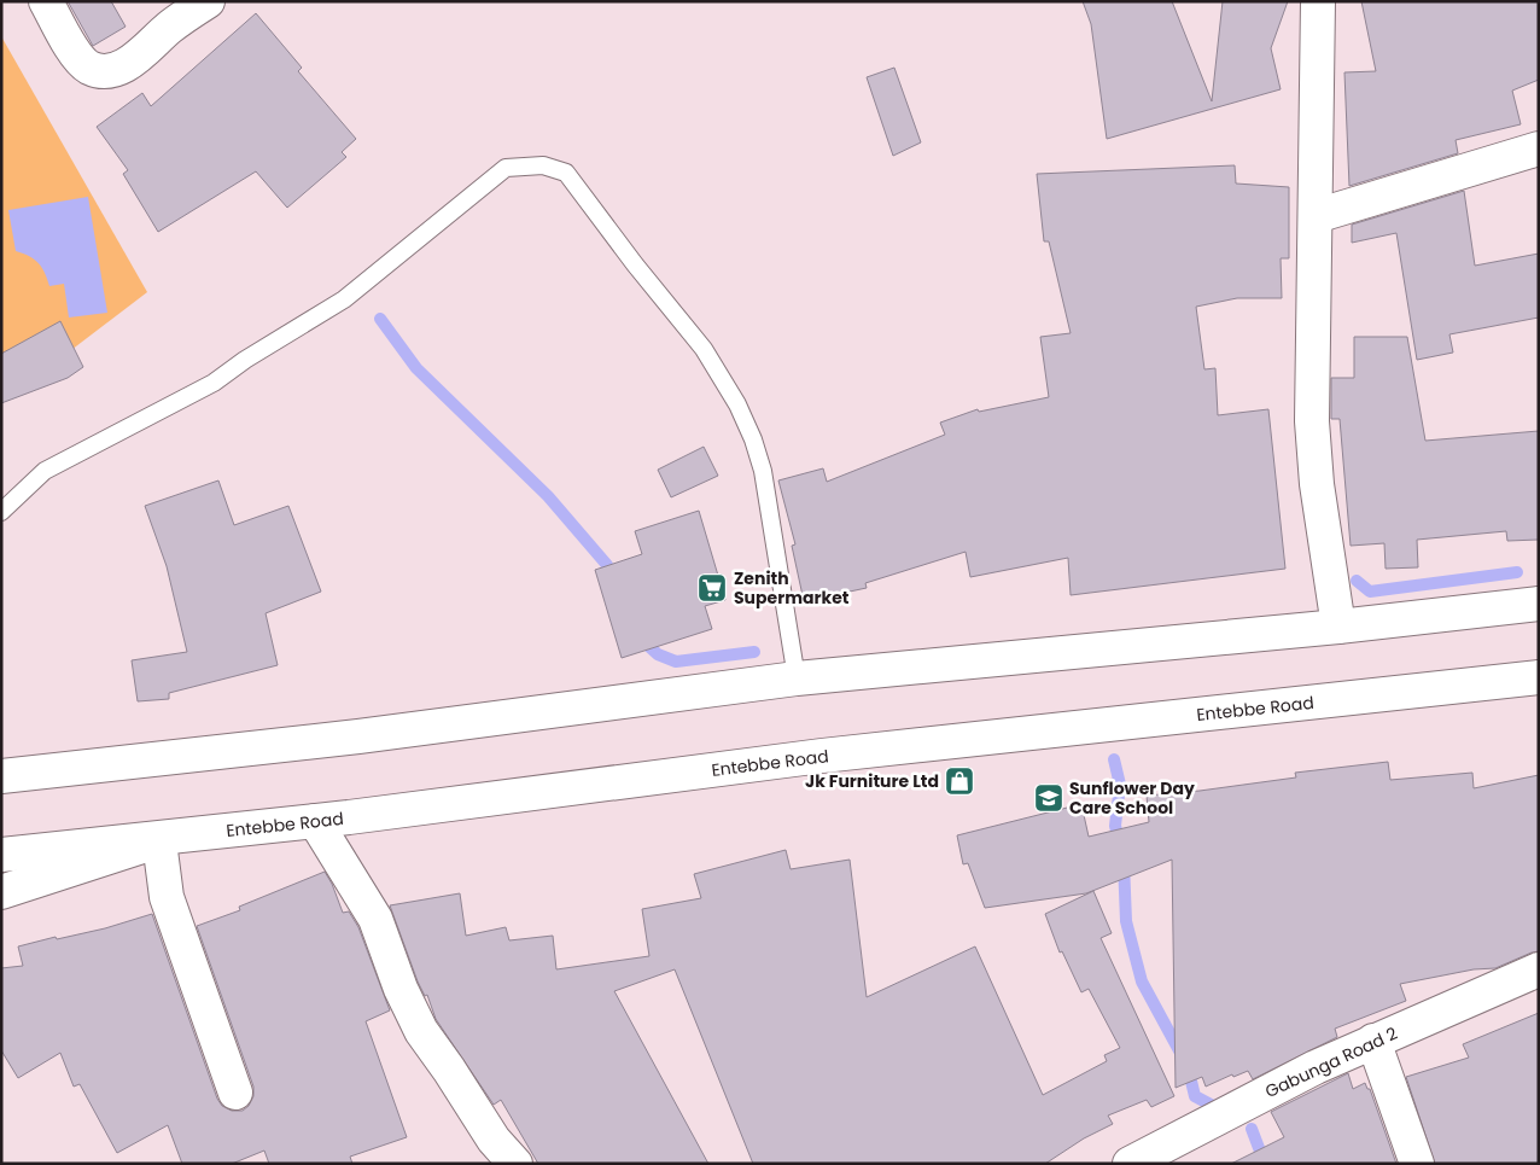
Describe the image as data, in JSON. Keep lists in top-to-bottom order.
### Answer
{
  "streets": {
    "main road": ["Entebbe Road", "Gabunga Road 2"]
  },
  "places": {
    "supermarket": ["Zenith Supermarket"],
    "shop": ["Jk Furniture Ltd"],
    "school or university": ["Sunflower Day Care School"]
  }
}
